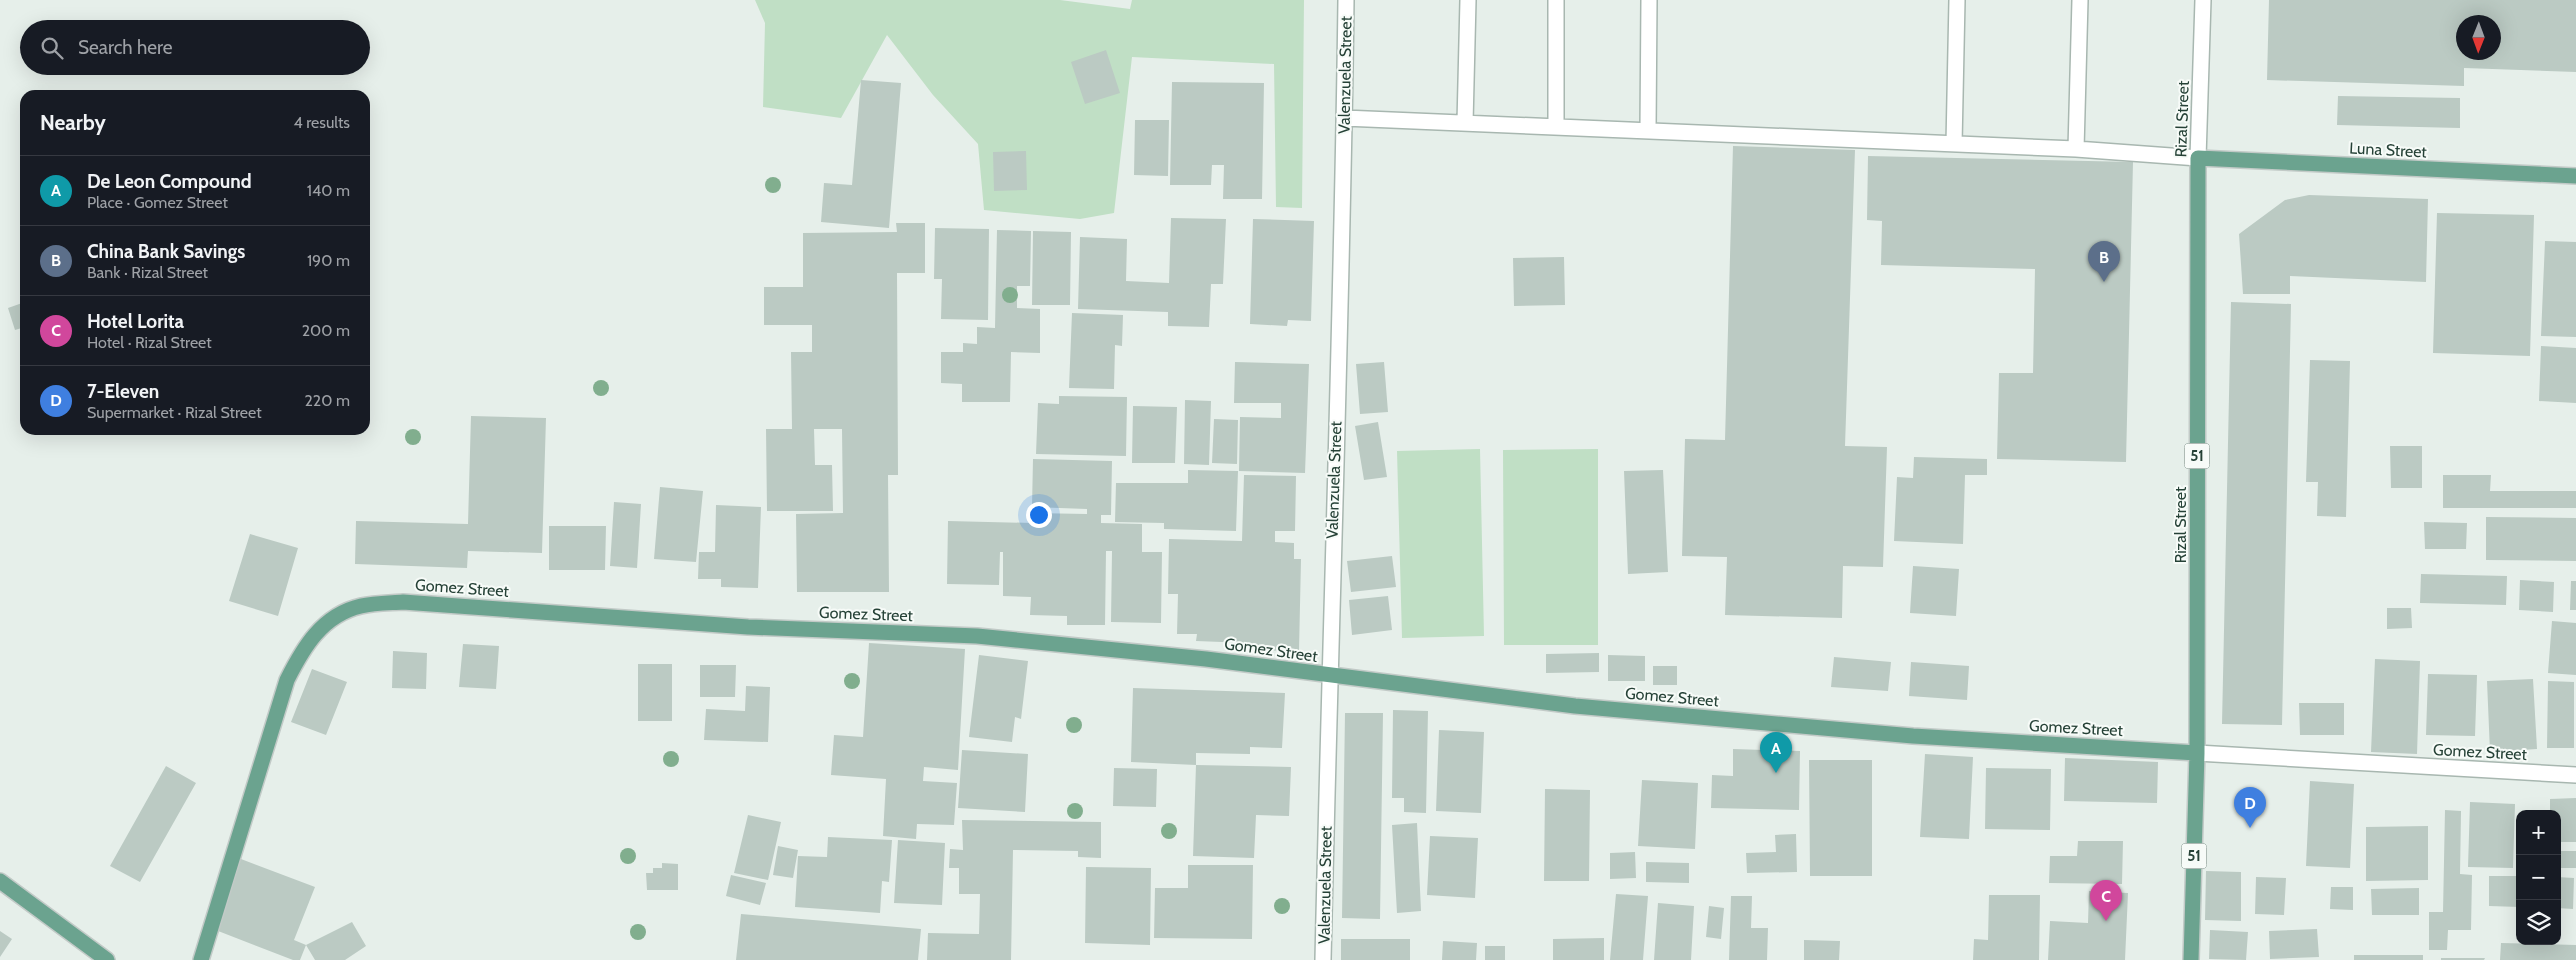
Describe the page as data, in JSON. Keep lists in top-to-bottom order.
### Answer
{
  "streets": {
    "main road": [
      "Rizal Street",
      "Luna Street",
      "51",
      "Gomez Street"
    ],
    "street": ["Valenzuela Street"]
  },
  "crossings": [
    ["Valenzuela Street", "Gomez Street"],
    ["Rizal Street", "Luna Street"],
    ["Rizal Street", "Gomez Street"]
  ],
  "north": "bottom",
  "page": {
    "search": "Search here",
    "heading": ["Nearby", "4 results"],
    "list": [
      {
        "mark": "A",
        "name": "De Leon Compound",
        "note": "Place · Gomez Street",
        "value": "140 m"
      },
      {
        "mark": "B",
        "name": "China Bank Savings",
        "note": "Bank · Rizal Street",
        "value": "190 m"
      },
      {
        "mark": "C",
        "name": "Hotel Lorita",
        "note": "Hotel · Rizal Street",
        "value": "200 m"
      },
      {
        "mark": "D",
        "name": "7-Eleven",
        "note": "Supermarket · Rizal Street",
        "value": "220 m"
      }
    ],
    "pins": [
      "B",
      "A",
      "D",
      "C"
    ],
    "map_buttons": ["+", "−"]
  }
}
